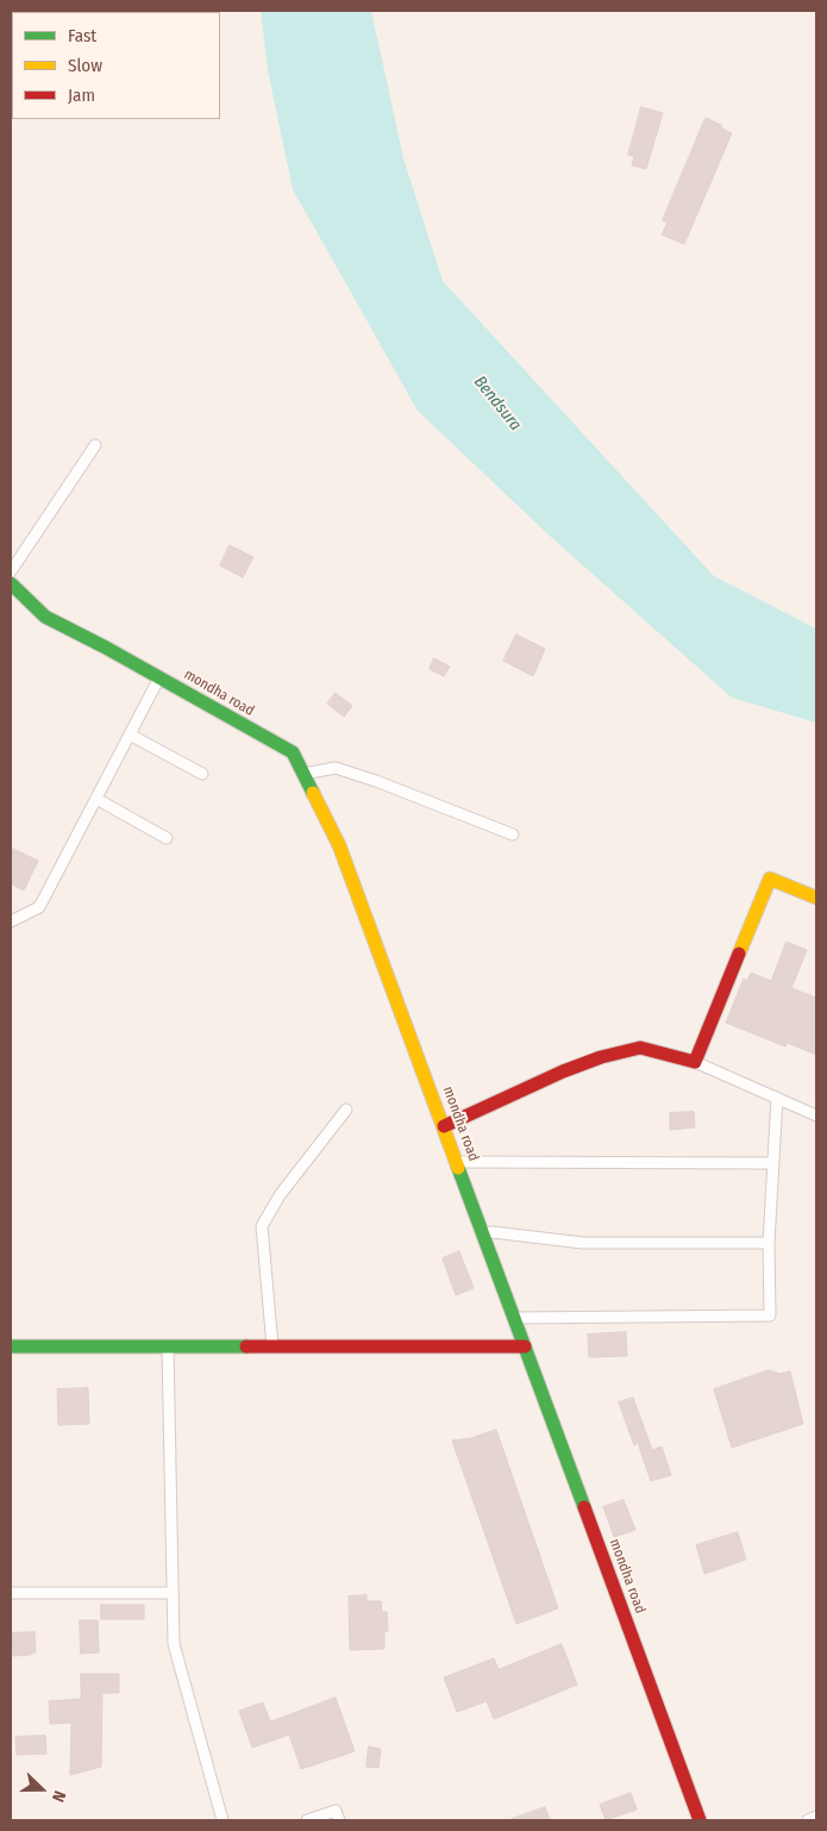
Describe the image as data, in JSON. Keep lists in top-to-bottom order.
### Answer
{
  "streets": {
    "street": ["mondha road"]
  },
  "water": ["Bendsura"],
  "legend": ["Fast", "Slow", "Jam"],
  "north": "right"
}
